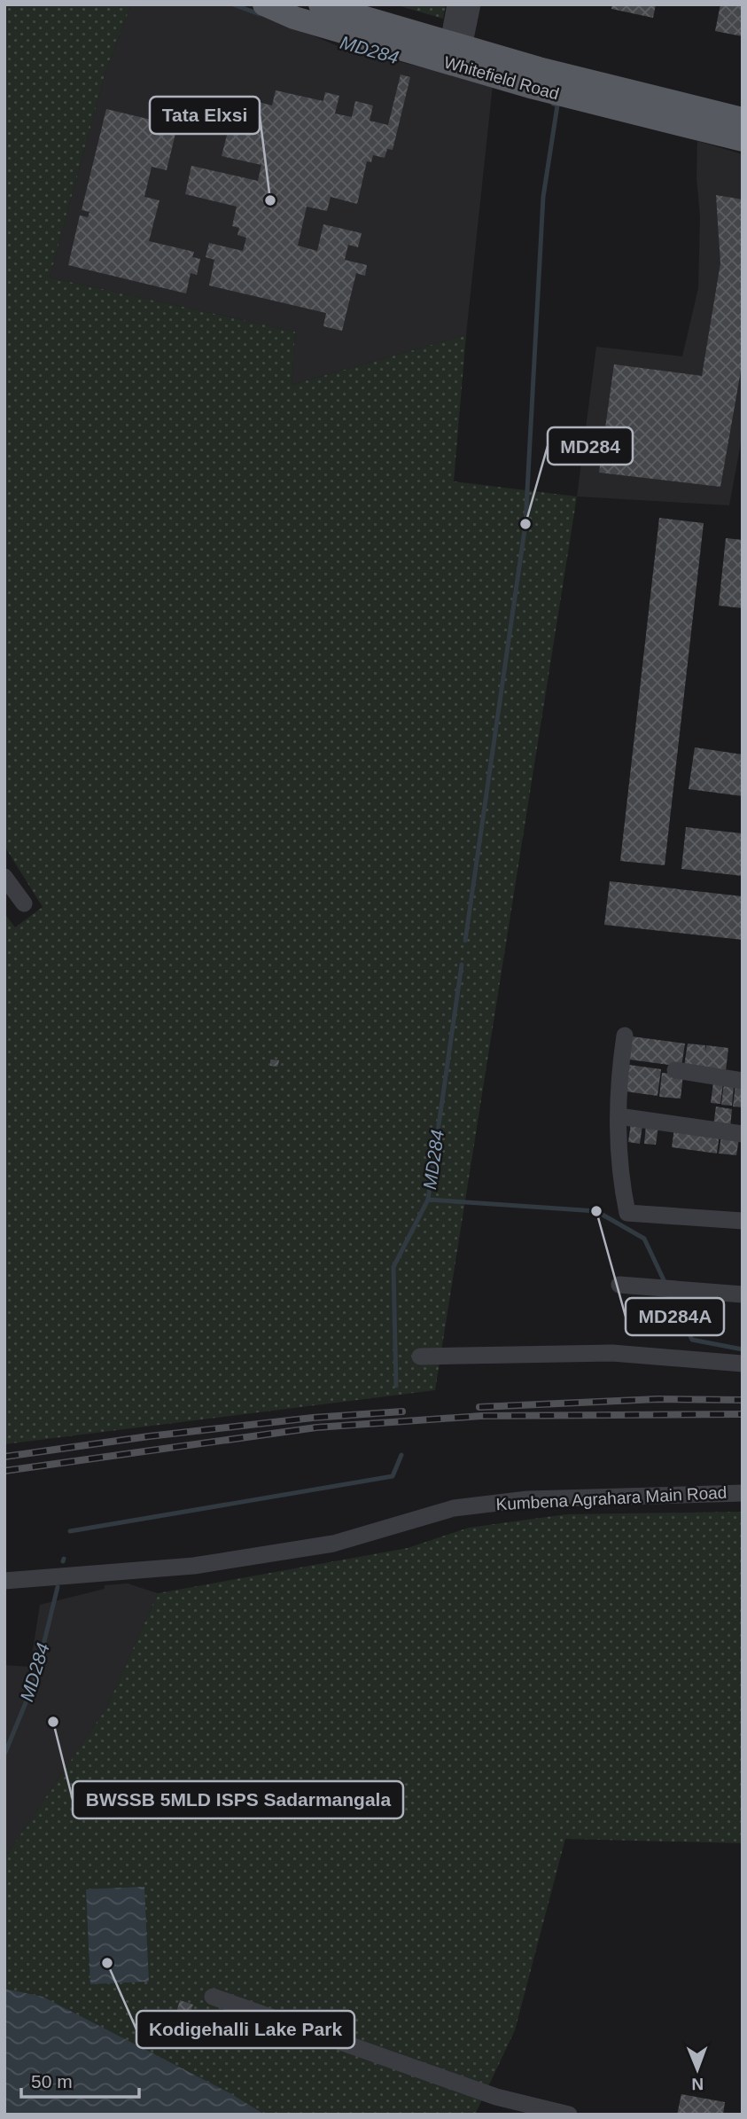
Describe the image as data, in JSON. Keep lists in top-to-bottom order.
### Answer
{
  "streets": {
    "main road": ["Whitefield Road"],
    "street": ["Kumbena Agrahara Main Road"]
  },
  "water": ["MD284"],
  "places": [
    "Tata Elxsi",
    "MD284",
    "MD284A",
    "BWSSB 5MLD ISPS Sadarmangala",
    "Kodigehalli Lake Park"
  ],
  "scale_bar": "50 m",
  "north": "bottom"
}
